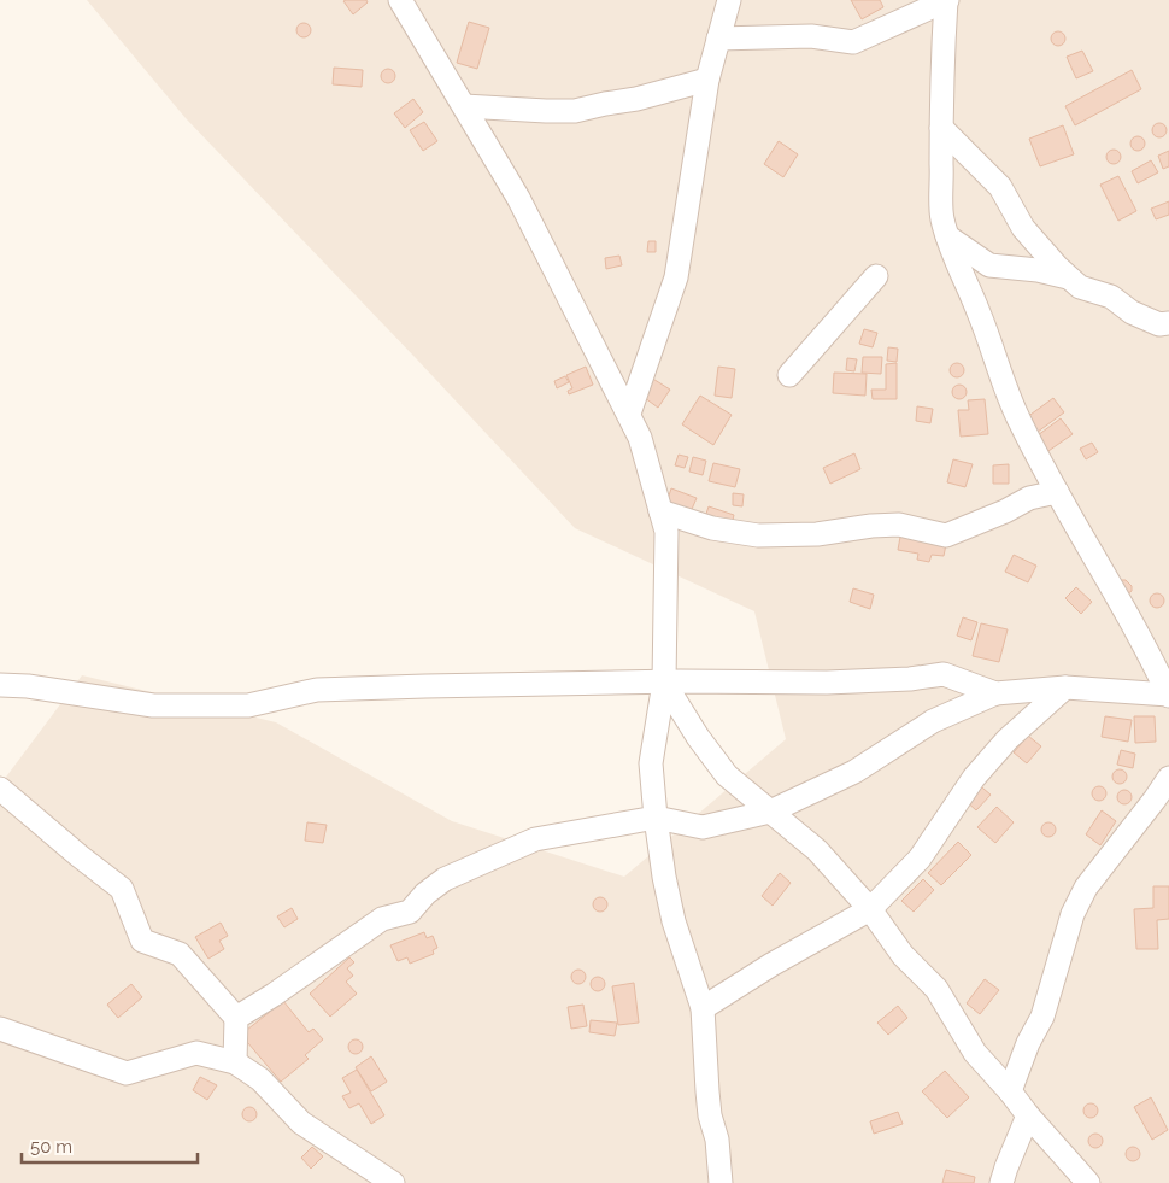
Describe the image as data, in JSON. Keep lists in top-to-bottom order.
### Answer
{
  "scale_bar": "50 m"
}
